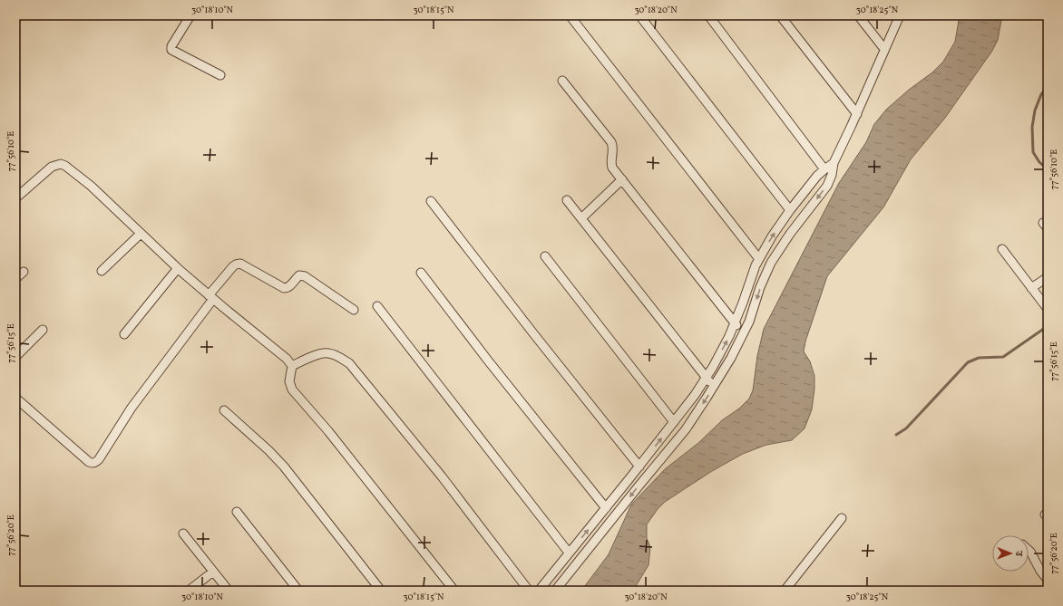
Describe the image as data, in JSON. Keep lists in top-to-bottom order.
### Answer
{
  "north": "right",
  "coordinates": [
    "30°18'10\"N",
    "30°18'15\"N",
    "30°18'20\"N",
    "30°18'25\"N",
    "77°56'10\"E",
    "77°56'15\"E",
    "77°56'20\"E"
  ]
}
